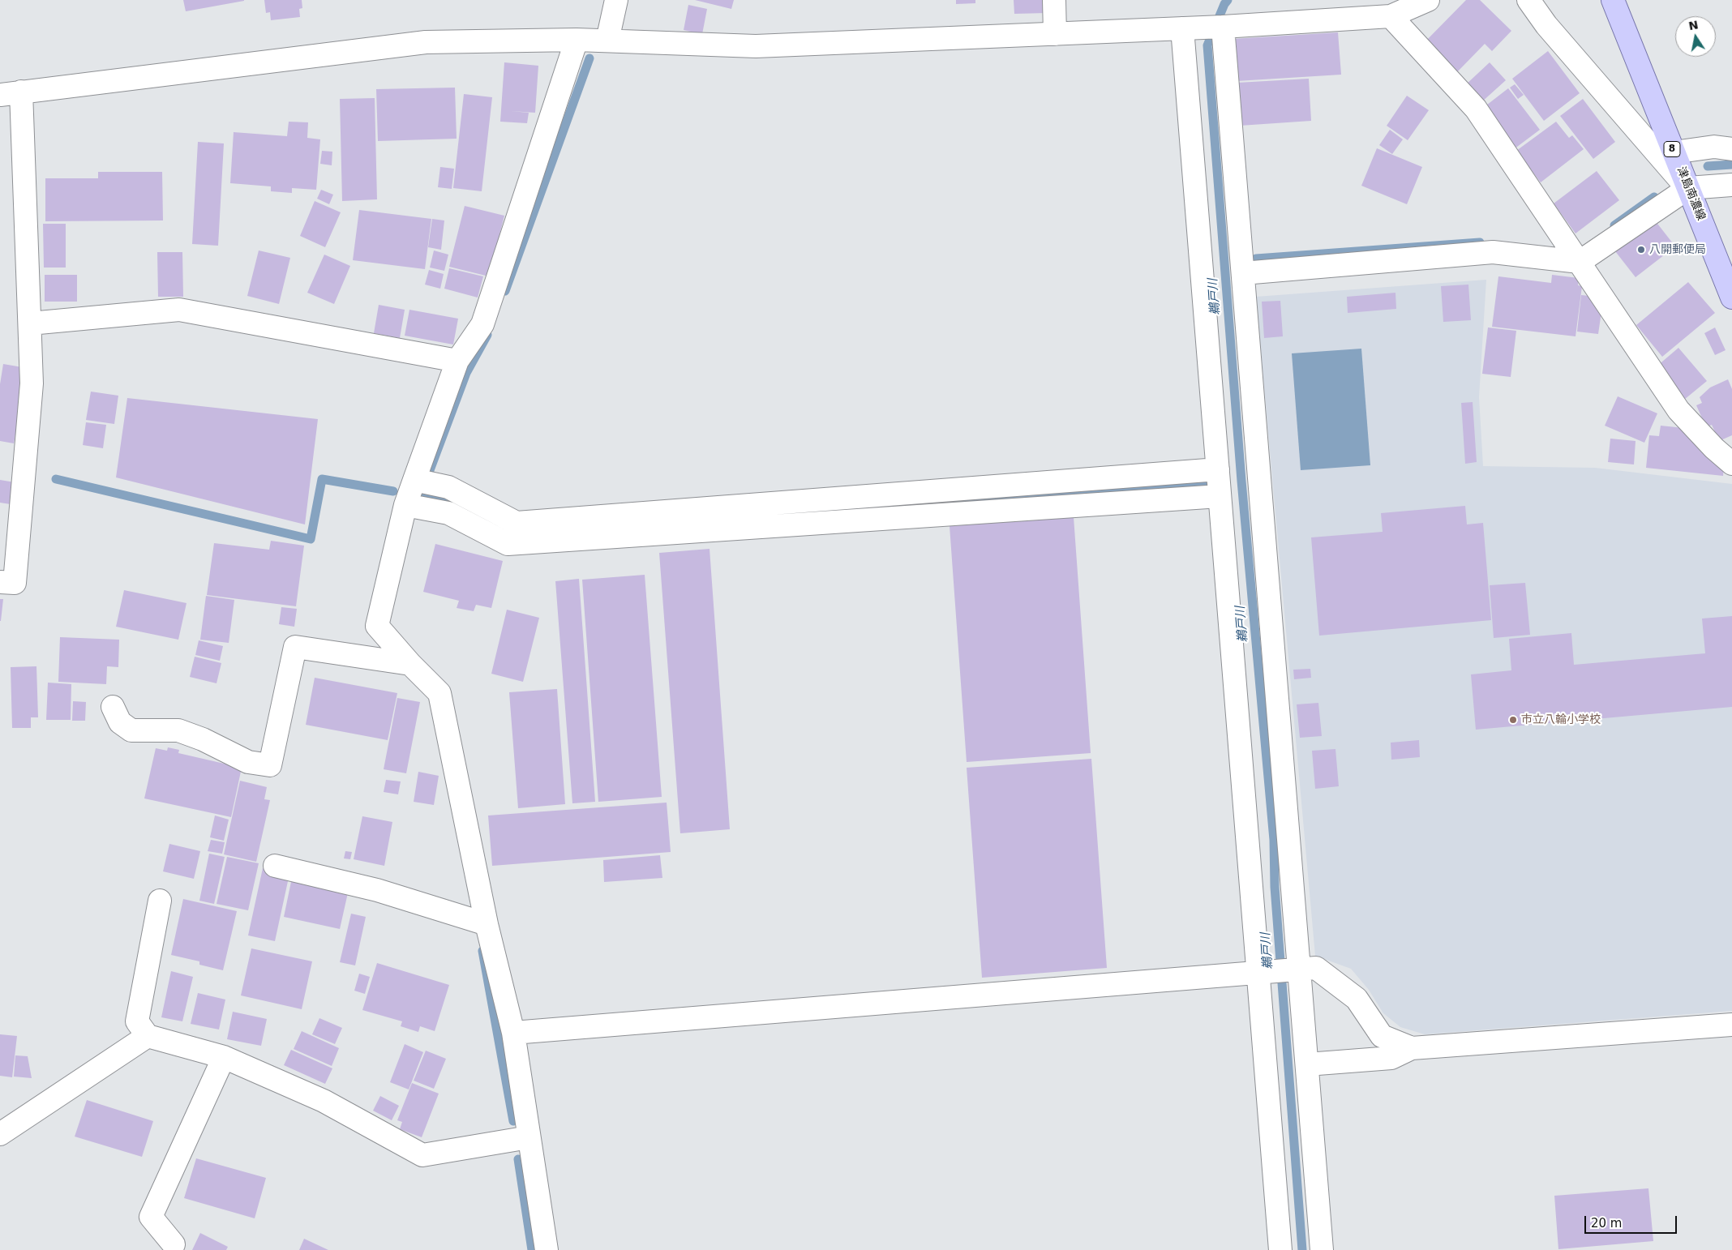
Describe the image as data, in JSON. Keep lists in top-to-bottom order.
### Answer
{
  "streets": {
    "main road": ["8", "津島南濃線"]
  },
  "water": ["鵜戸川"],
  "places": ["八開郵便局", "市立八輪小学校"],
  "scale_bar": "20 m",
  "north": "top"
}
